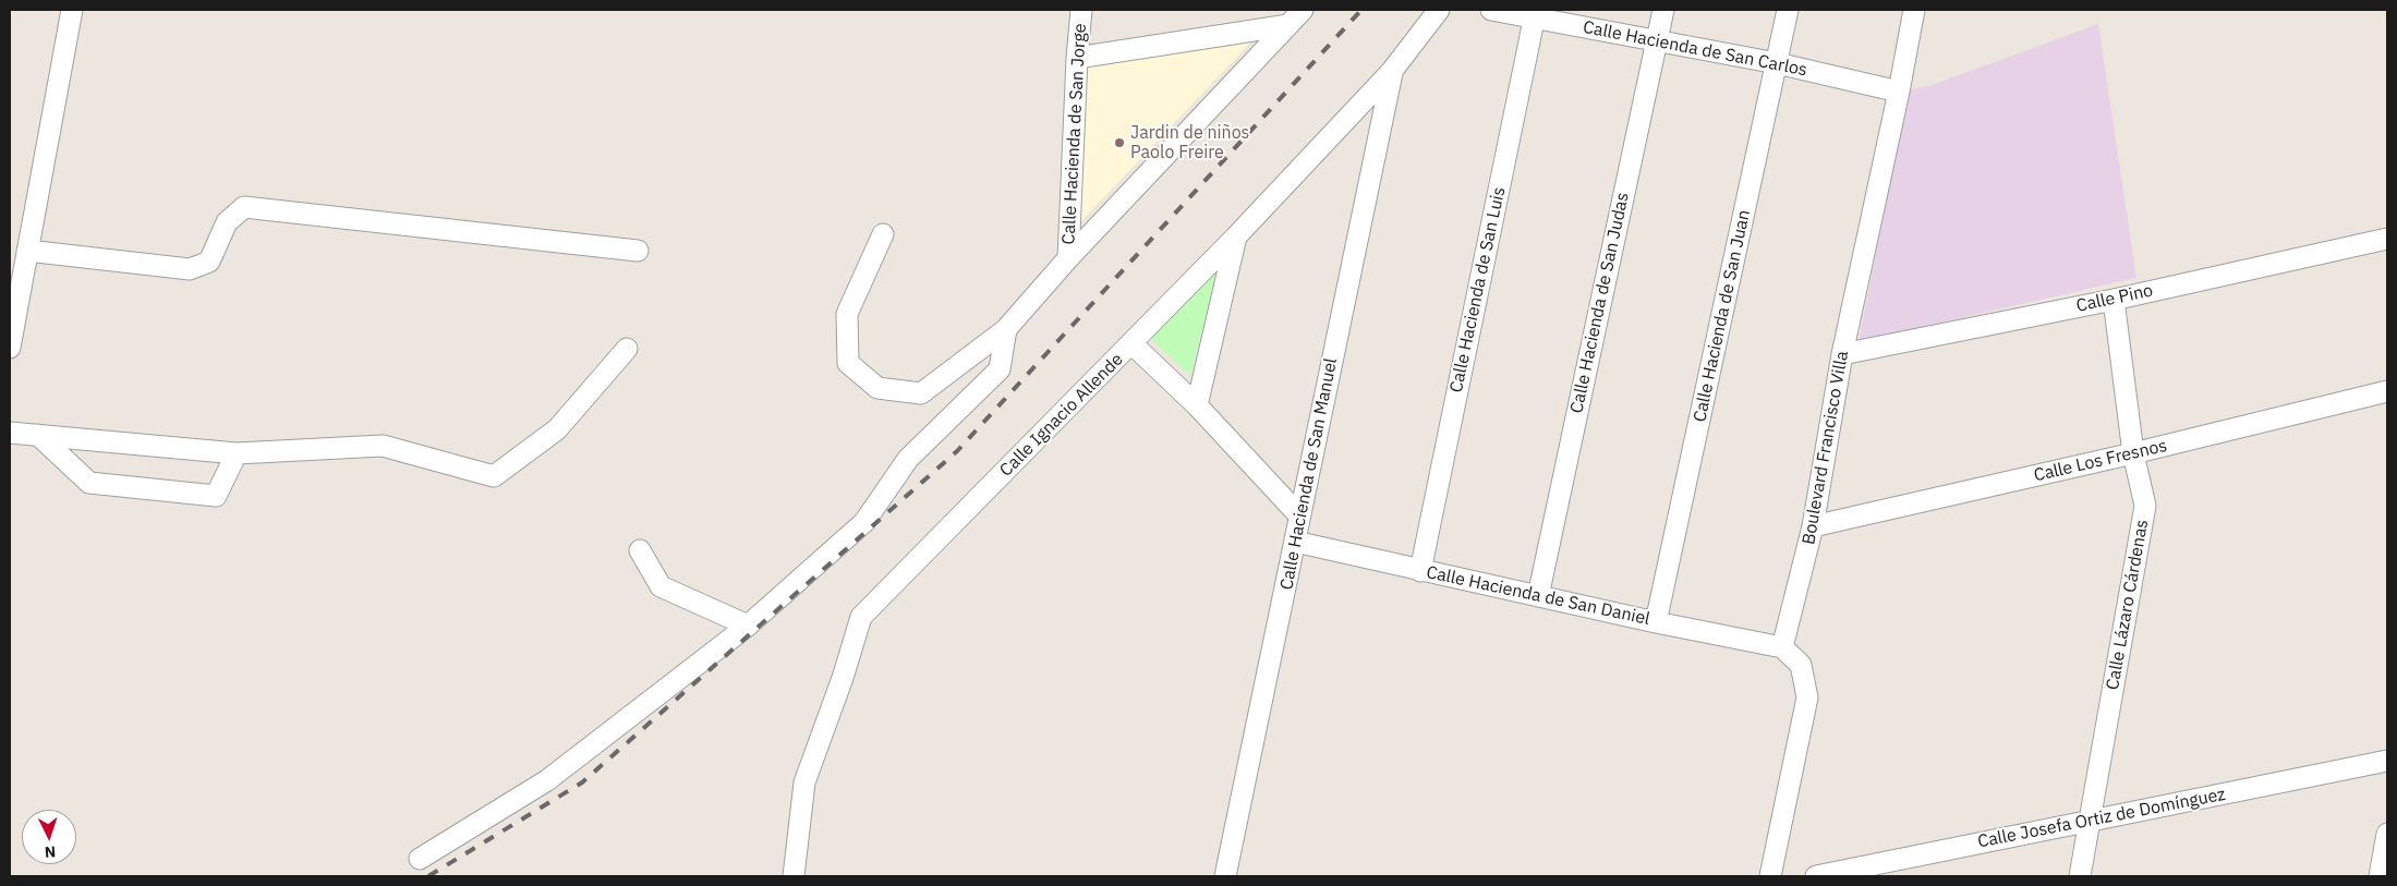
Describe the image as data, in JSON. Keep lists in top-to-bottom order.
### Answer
{
  "streets": {
    "street": [
      "Calle Hacienda de San Carlos",
      "Calle Hacienda de San Jorge",
      "Calle Hacienda de San Luis",
      "Calle Pino",
      "Calle Hacienda de San Judas",
      "Calle Hacienda de San Juan",
      "Calle Ignacio Allende",
      "Boulevard Francisco Villa",
      "Calle Los Fresnos",
      "Calle Hacienda de San Manuel",
      "Calle Hacienda de San Daniel",
      "Calle Lázaro Cárdenas",
      "Calle Josefa Ortiz de Domínguez"
    ]
  },
  "crossings": [
    ["Calle Hacienda de San Carlos", "Calle Hacienda de San Luis"],
    ["Calle Hacienda de San Carlos", "Calle Hacienda de San Judas"],
    ["Calle Hacienda de San Carlos", "Calle Hacienda de San Juan"],
    ["Calle Hacienda de San Carlos", "Boulevard Francisco Villa"],
    ["Calle Hacienda de San Luis", "Calle Hacienda de San Daniel"],
    ["Calle Pino", "Boulevard Francisco Villa"],
    ["Calle Pino", "Calle Lázaro Cárdenas"],
    ["Calle Hacienda de San Judas", "Calle Hacienda de San Daniel"],
    ["Calle Hacienda de San Juan", "Calle Hacienda de San Daniel"],
    ["Calle Ignacio Allende", "Calle Hacienda de San Manuel"],
    ["Boulevard Francisco Villa", "Calle Los Fresnos"],
    ["Boulevard Francisco Villa", "Calle Hacienda de San Daniel"],
    ["Calle Los Fresnos", "Calle Lázaro Cárdenas"],
    ["Calle Hacienda de San Manuel", "Calle Hacienda de San Daniel"],
    ["Calle Lázaro Cárdenas", "Calle Josefa Ortiz de Domínguez"]
  ],
  "places": ["Jardin de niños Paolo Freire"],
  "north": "bottom"
}
